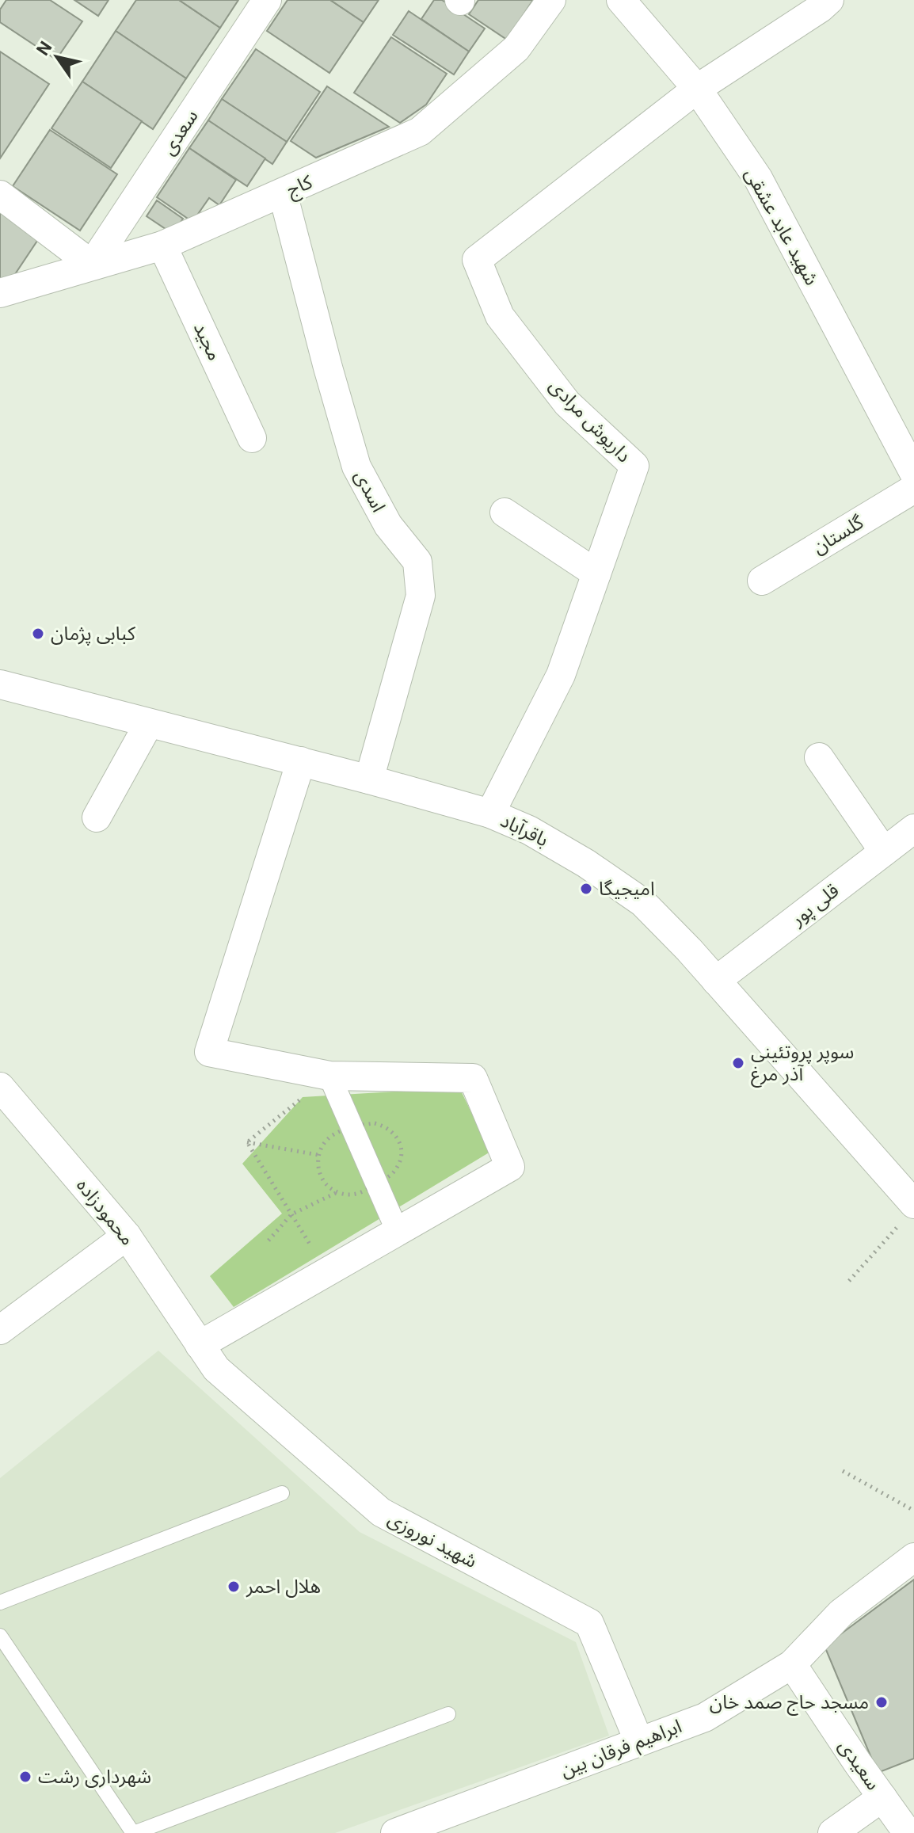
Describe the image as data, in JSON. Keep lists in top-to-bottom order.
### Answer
{
  "streets": {
    "street": [
      "سعدی",
      "کاج",
      "شهید عابد عشقی",
      "مجید",
      "داریوش مرادی",
      "اسدی",
      "گلستان",
      "باقرآباد",
      "قلی پور",
      "محمودزاده",
      "شهید نوروزی",
      "ابراهیم فرقان بین",
      "سعیدی"
    ]
  },
  "crossings": [
    ["سعدی", "کاج"],
    ["کاج", "مجید"],
    ["کاج", "اسدی"],
    ["شهید عابد عشقی", "داریوش مرادی"],
    ["داریوش مرادی", "باقرآباد"],
    ["اسدی", "باقرآباد"],
    ["باقرآباد", "قلی پور"],
    ["محمودزاده", "شهید نوروزی"],
    ["شهید نوروزی", "ابراهیم فرقان بین"],
    ["ابراهیم فرقان بین", "سعیدی"]
  ],
  "places": [
    "کبابی پژمان",
    "امیجیگا",
    "سوپر پروتئینی آذر مرغ",
    "هلال احمر",
    "مسجد حاج صمد خان",
    "شهرداری رشت"
  ],
  "north": "top left"
}
